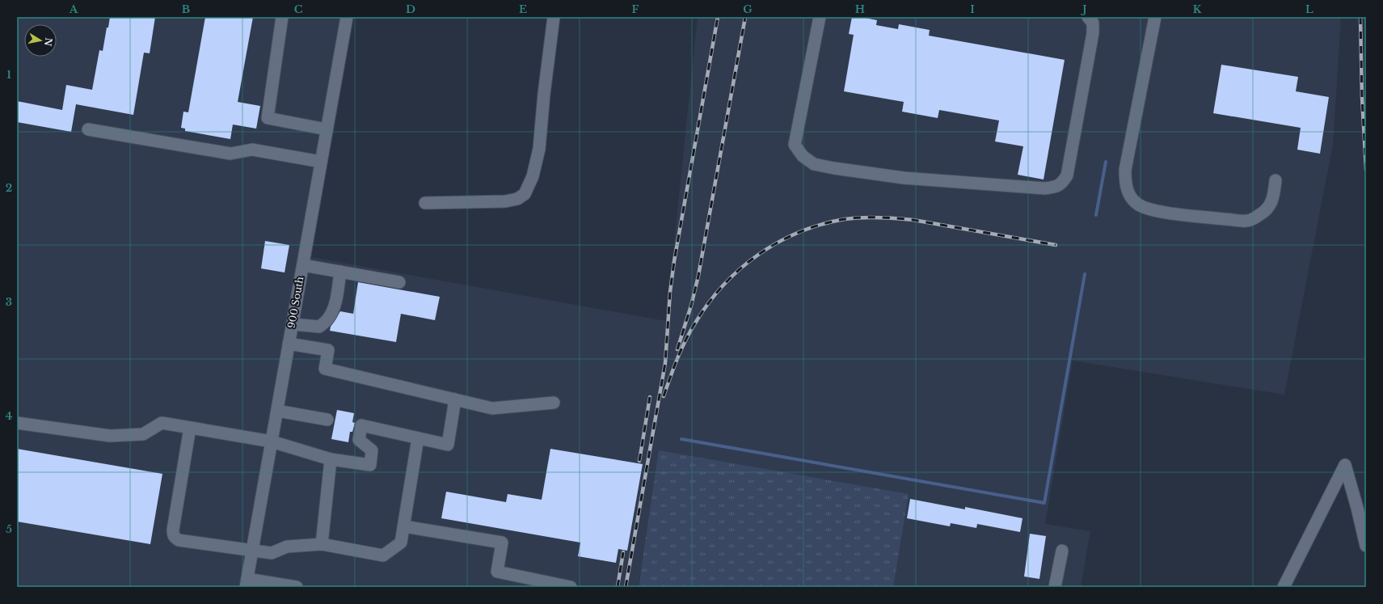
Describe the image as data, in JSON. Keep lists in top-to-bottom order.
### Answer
{
  "streets": {
    "street": ["900 South"]
  },
  "north": "right",
  "grid": {
    "columns": [
      "A",
      "B",
      "C",
      "D",
      "E",
      "F",
      "G",
      "H",
      "I",
      "J",
      "K",
      "L"
    ],
    "rows": [
      "1",
      "2",
      "3",
      "4",
      "5"
    ]
  }
}
